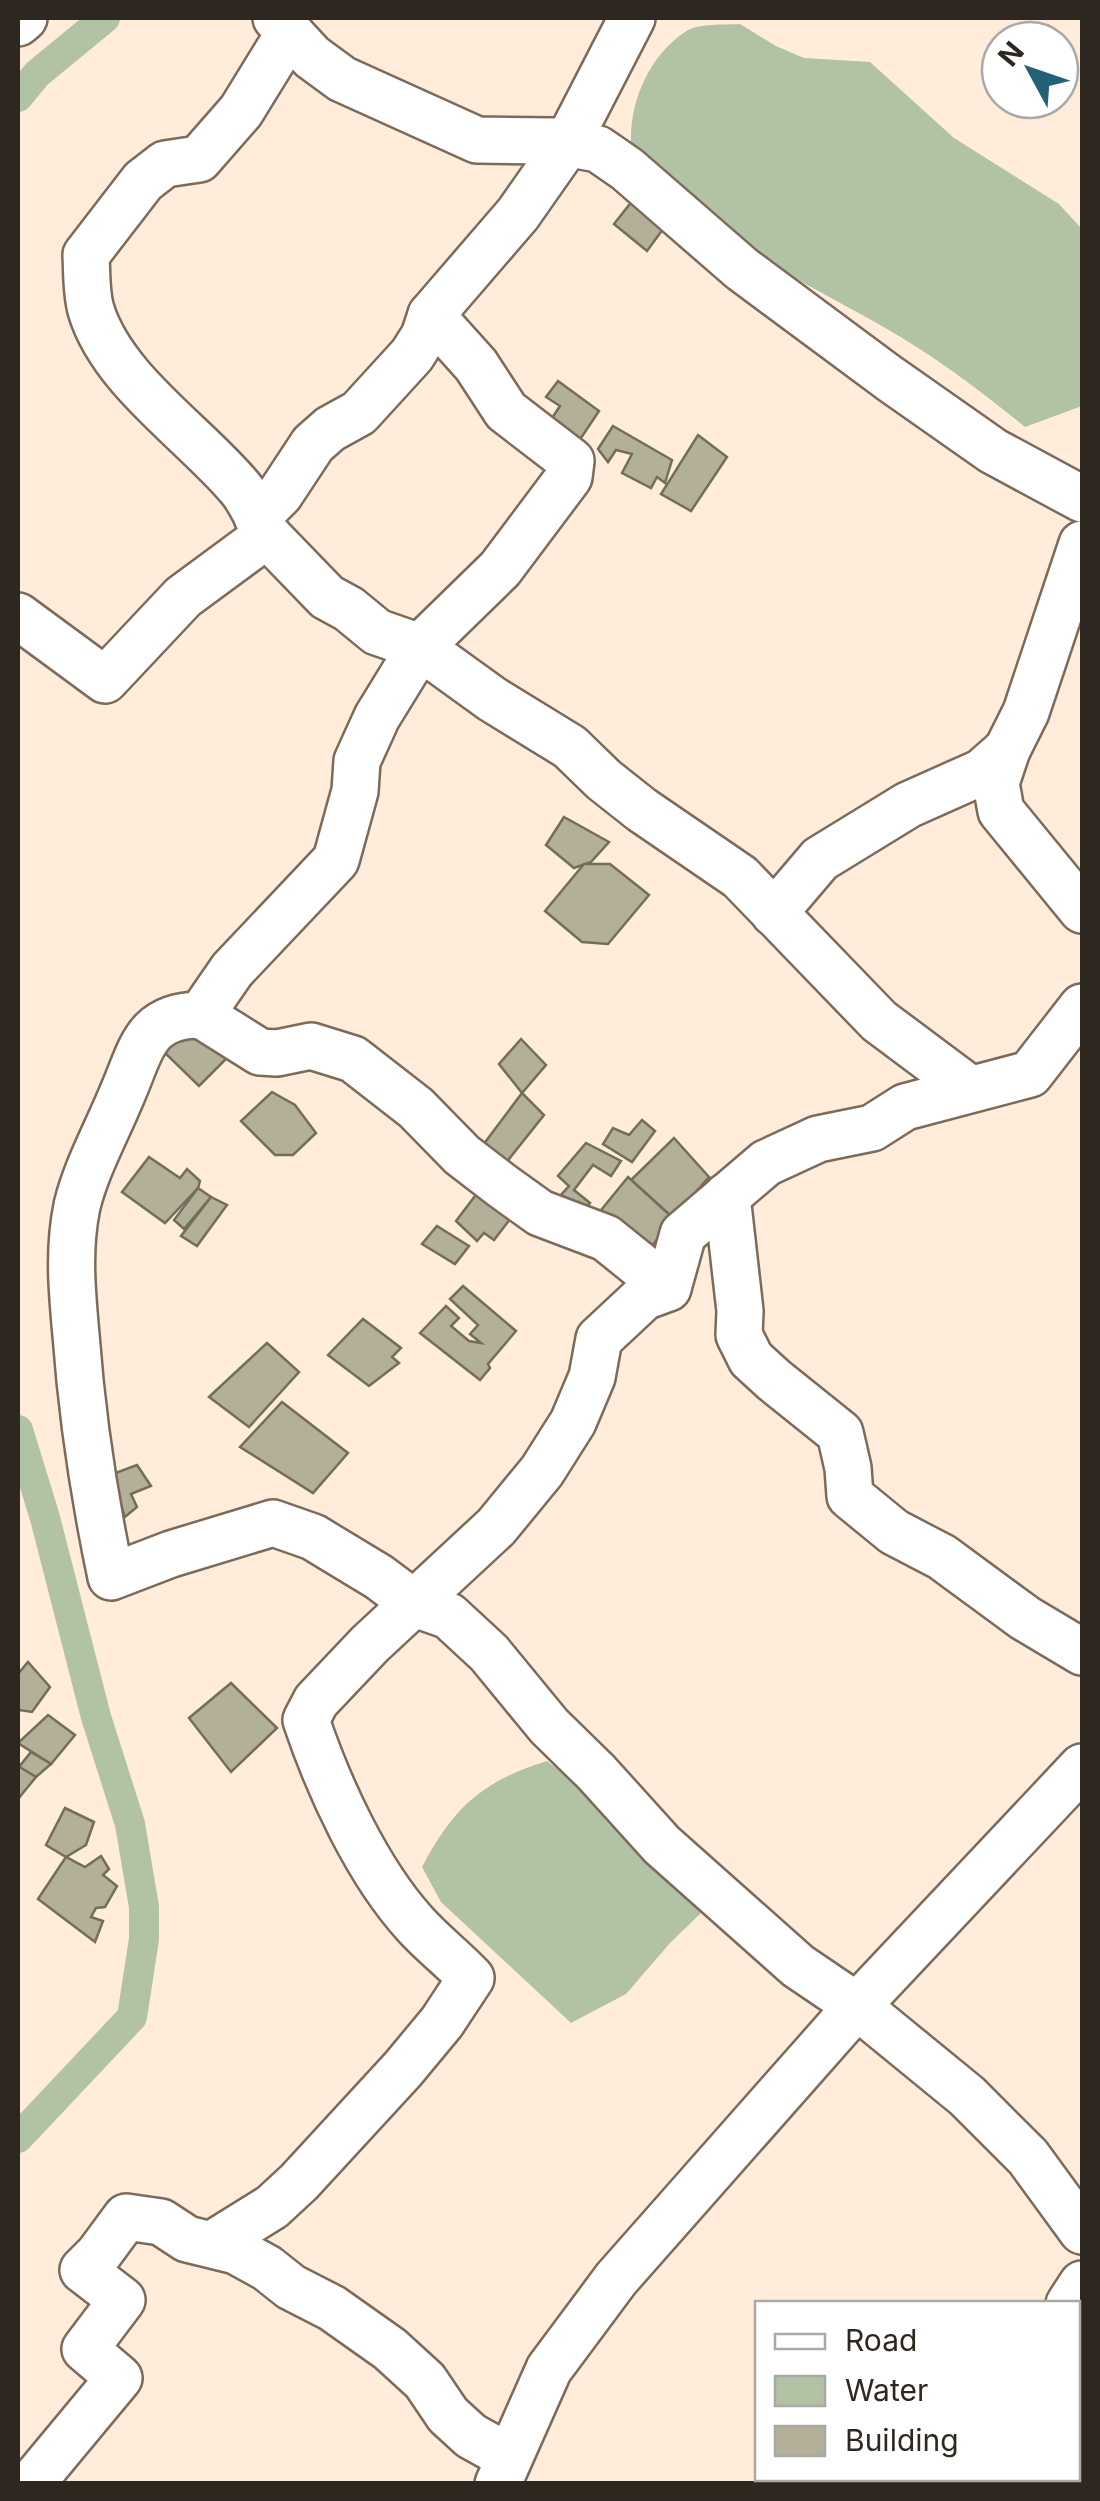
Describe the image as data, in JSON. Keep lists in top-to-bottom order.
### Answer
{
  "legend": ["Road", "Water", "Building"],
  "north": "top left"
}
